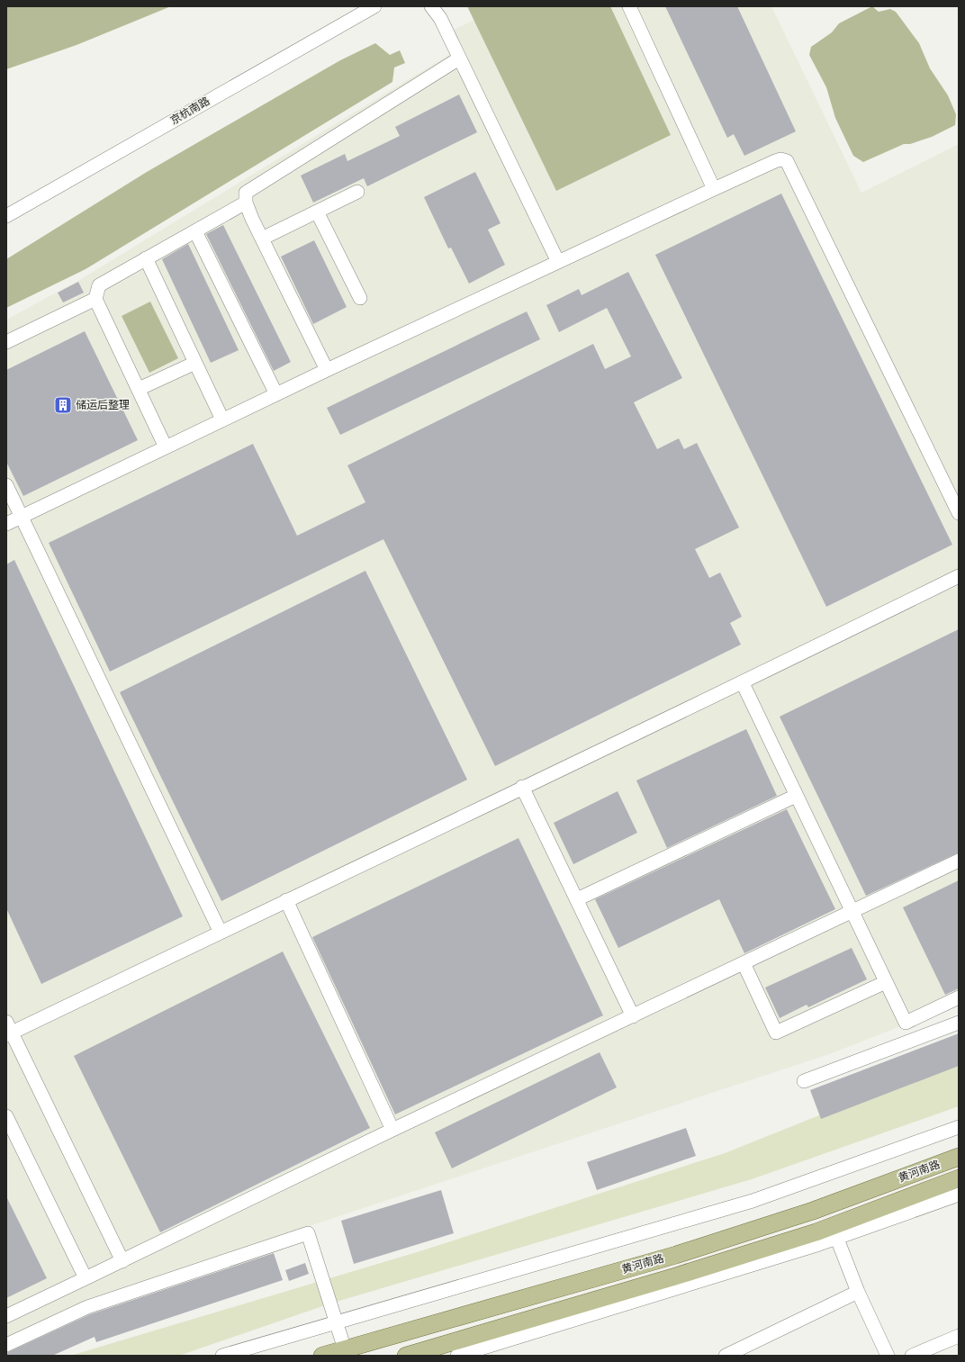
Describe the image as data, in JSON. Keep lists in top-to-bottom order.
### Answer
{
  "streets": {
    "main road": ["黄河南路"],
    "street": ["京杭南路"]
  },
  "places": {
    "building": ["储运后整理"]
  }
}
